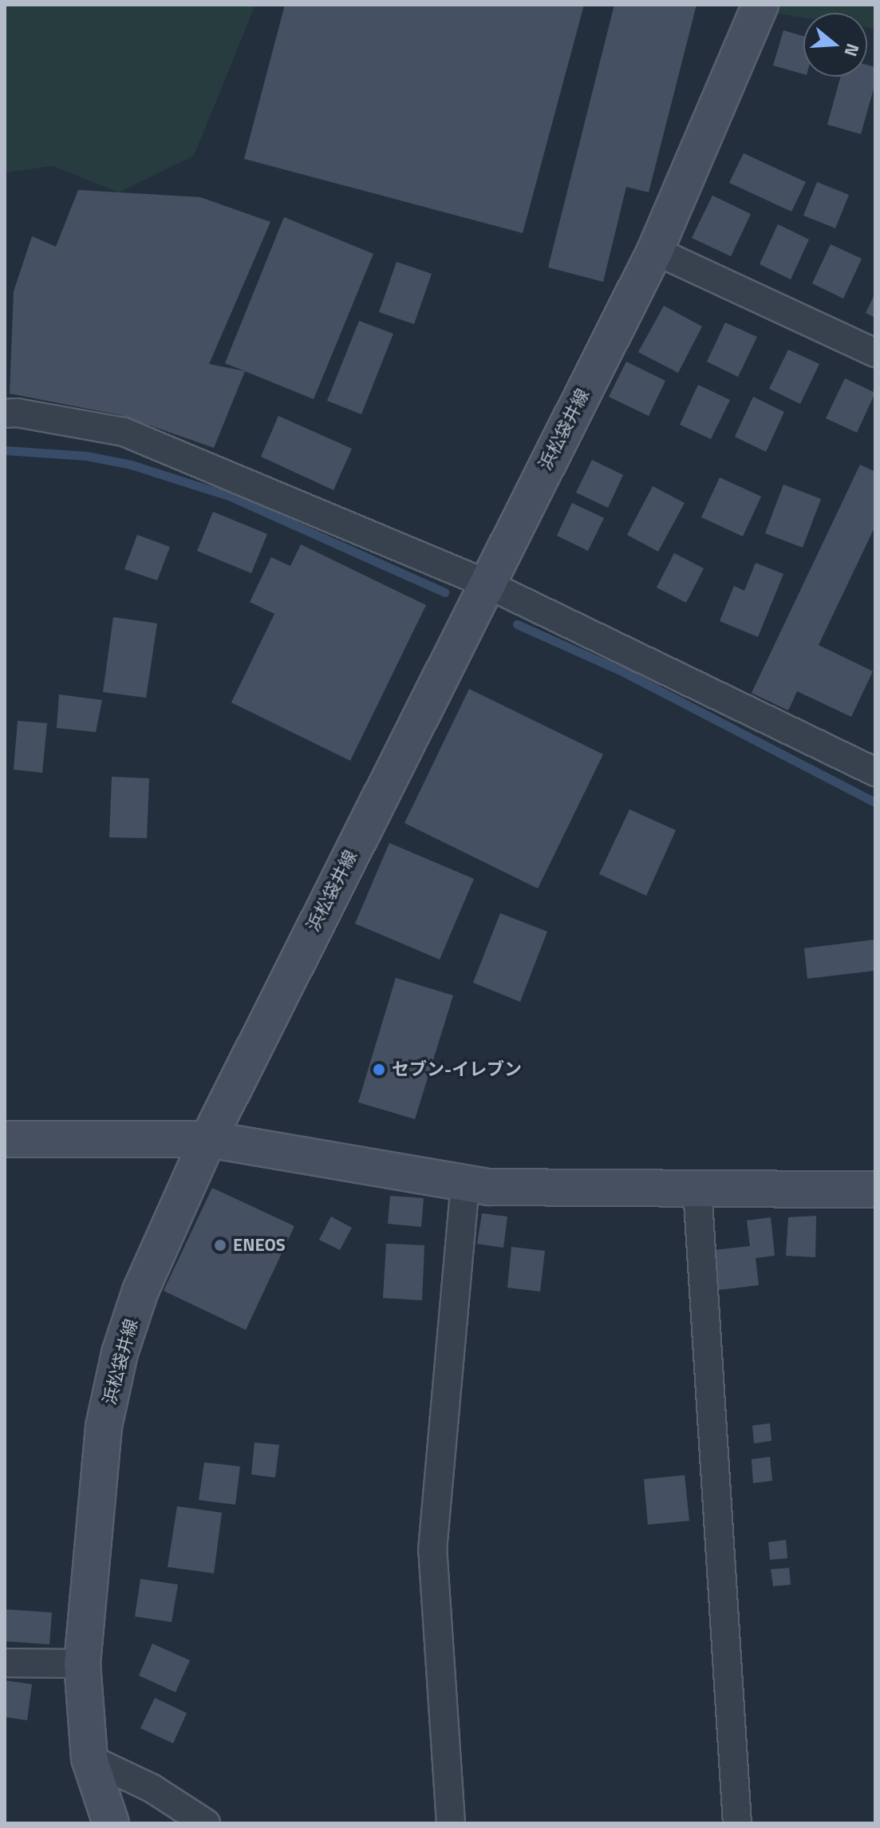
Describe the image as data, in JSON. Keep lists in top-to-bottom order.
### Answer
{
  "streets": {
    "main road": ["浜松袋井線"]
  },
  "places": ["セブン-イレブン", "ENEOS"],
  "north": "right"
}
